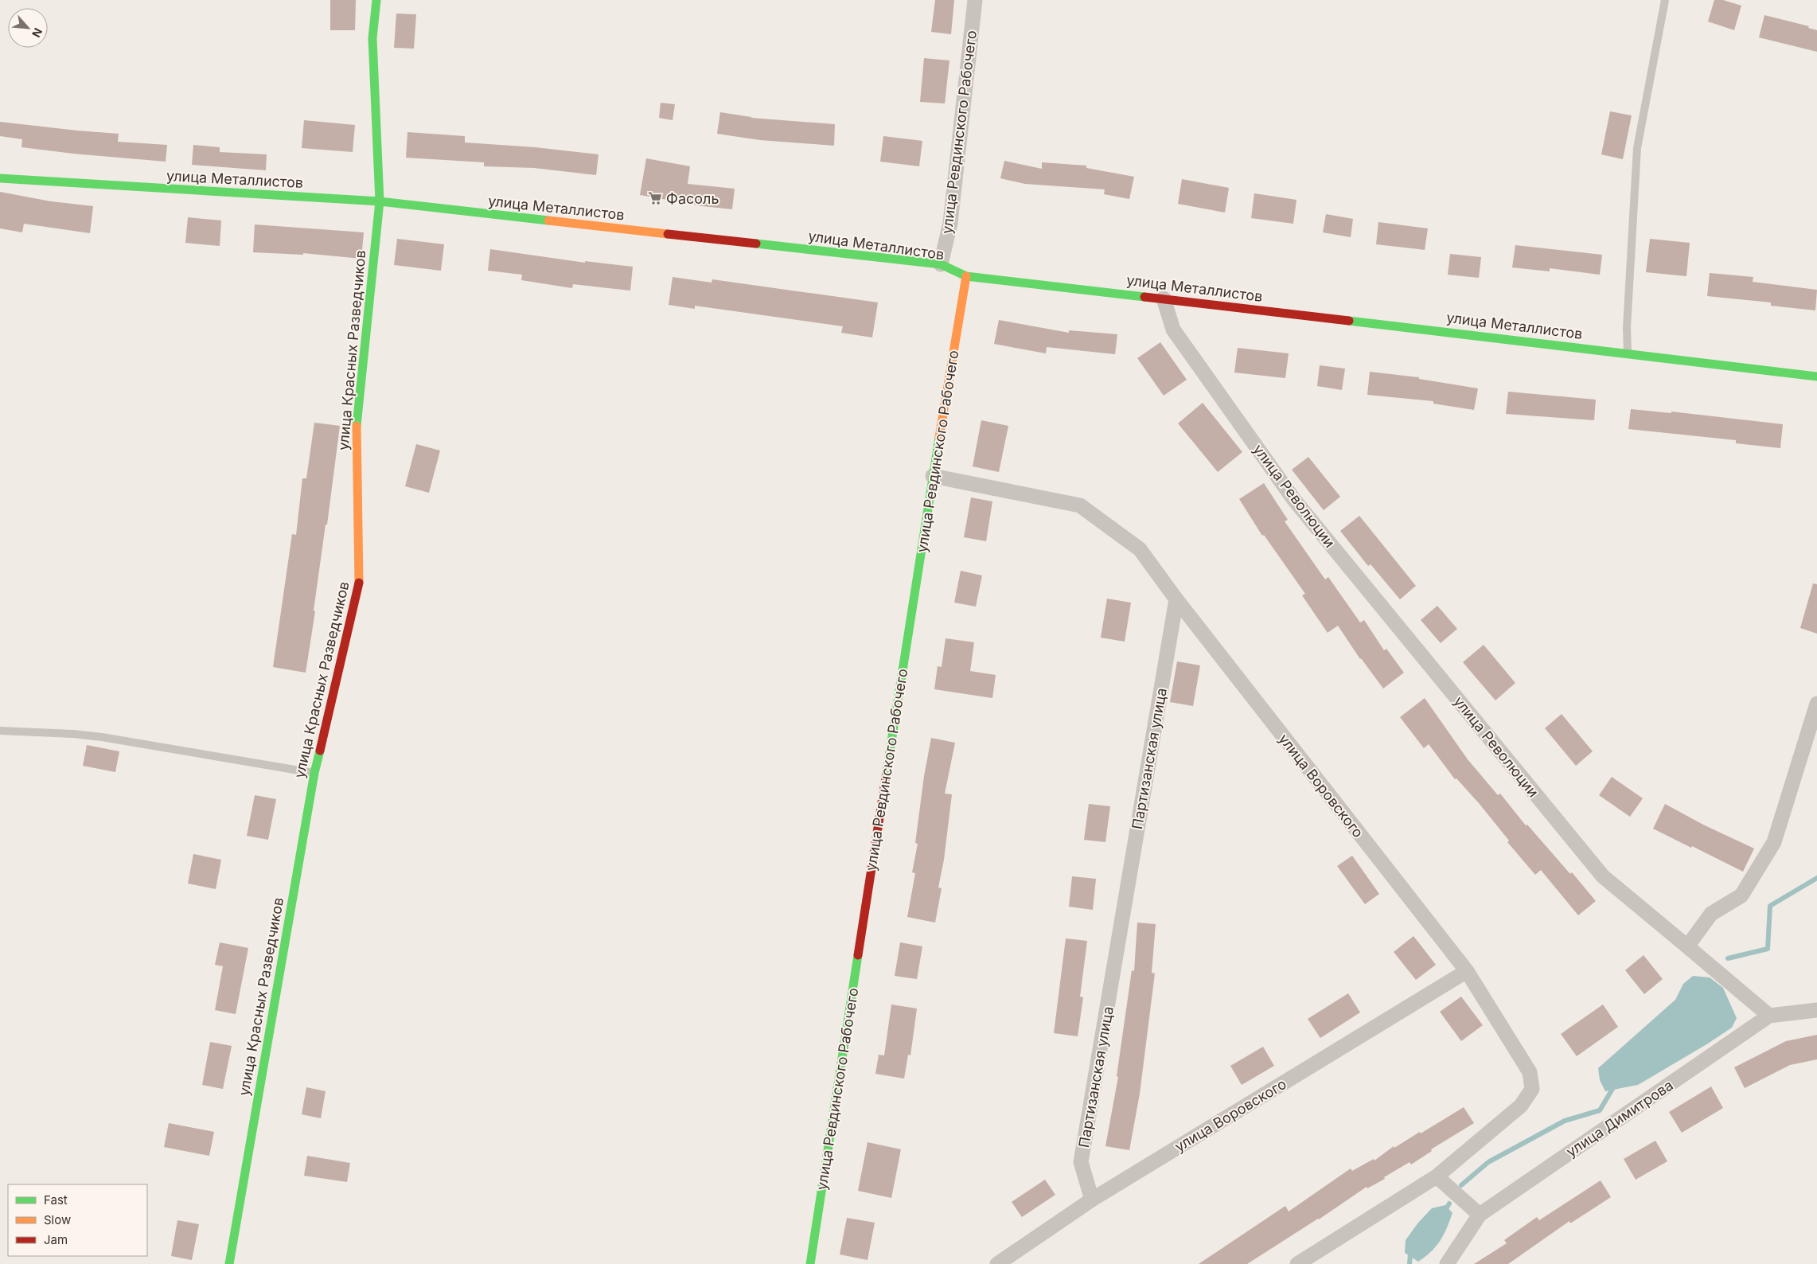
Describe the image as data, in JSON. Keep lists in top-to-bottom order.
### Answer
{
  "streets": {
    "street": [
      "улица Ревдинского Рабочего",
      "улица Металлистов",
      "улица Красных Разведчиков",
      "улица Революции",
      "Партизанская улица",
      "улица Воровского",
      "улица Димитрова"
    ]
  },
  "crossings": [
    ["улица Ревдинского Рабочего", "улица Металлистов"],
    ["улица Металлистов", "улица Красных Разведчиков"],
    ["улица Металлистов", "улица Революции"],
    ["улица Революции", "улица Димитрова"],
    ["Партизанская улица", "улица Воровского"]
  ],
  "places": {
    "supermarket": ["Фасоль"]
  },
  "legend": ["Fast", "Slow", "Jam"],
  "north": "bottom right"
}
